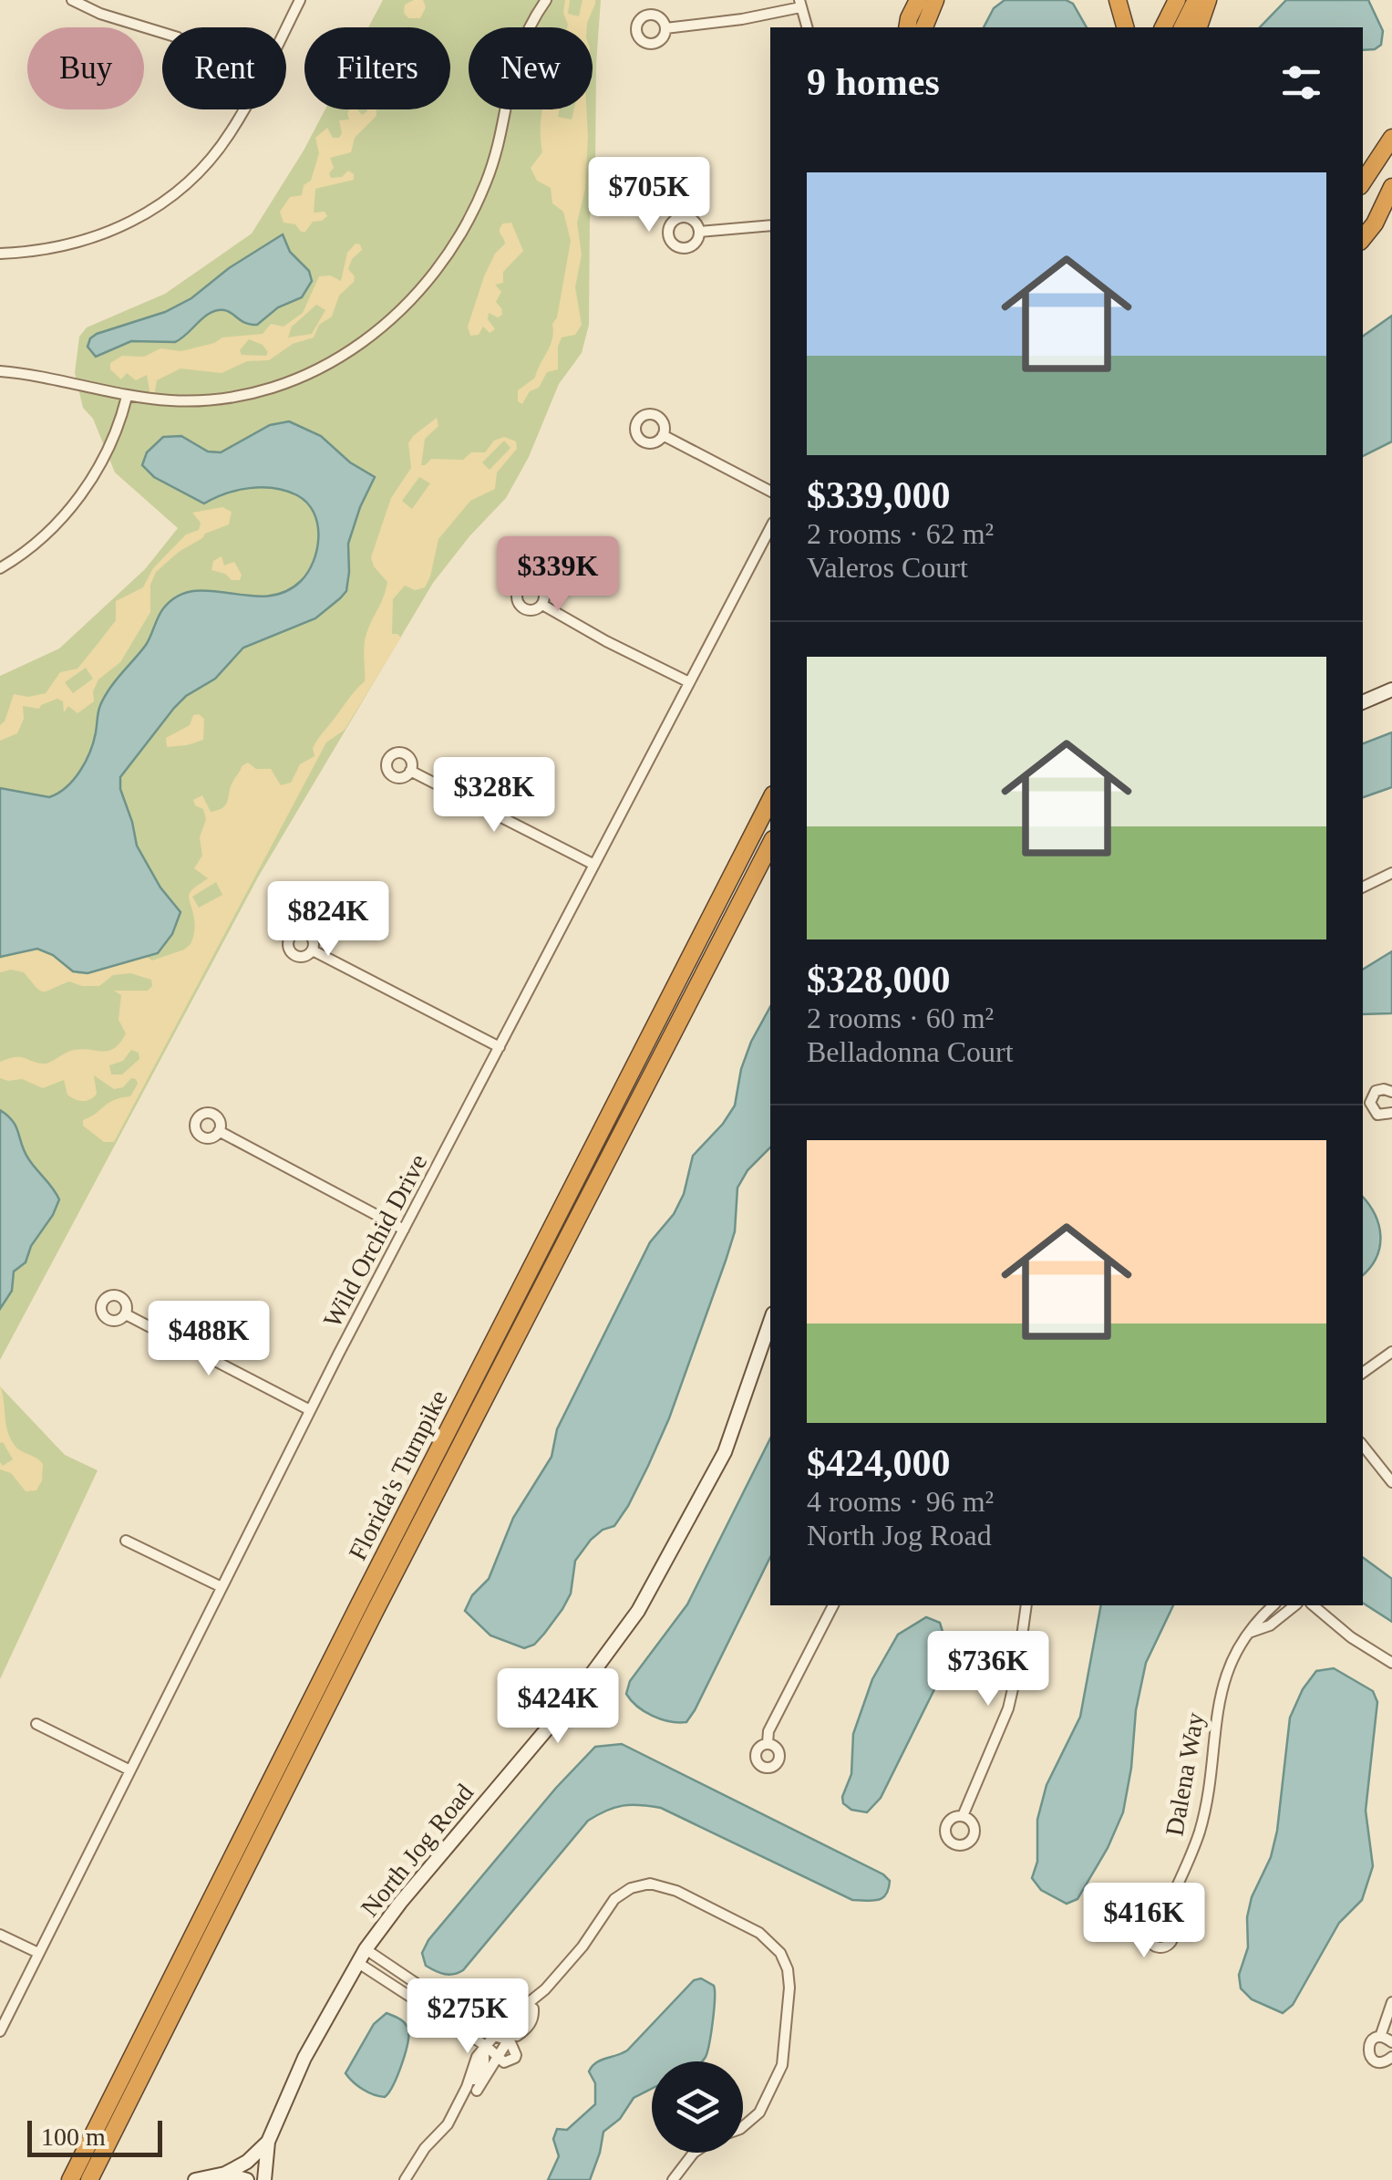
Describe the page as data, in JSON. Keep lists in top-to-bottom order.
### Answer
{
  "streets": {
    "highway": ["Florida's Turnpike"],
    "street": ["Wild Orchid Drive", "Dalena Way", "North Jog Road"]
  },
  "scale_bar": "100 m",
  "page": {
    "chip": [
      "Buy",
      "Rent",
      "Filters",
      "New"
    ],
    "heading": "9 homes",
    "list": [
      {
        "name": "$339,000",
        "note": "2 rooms · 62 m² · Valeros Court"
      },
      {
        "name": "$328,000",
        "note": "2 rooms · 60 m² · Belladonna Court"
      },
      {
        "name": "$424,000",
        "note": "4 rooms · 96 m² · North Jog Road"
      }
    ],
    "price": [
      "$705K",
      "$339K",
      "$328K",
      "$824K",
      "$488K",
      "$736K",
      "$424K",
      "$416K",
      "$275K"
    ],
    "scale": "100 m"
  }
}
